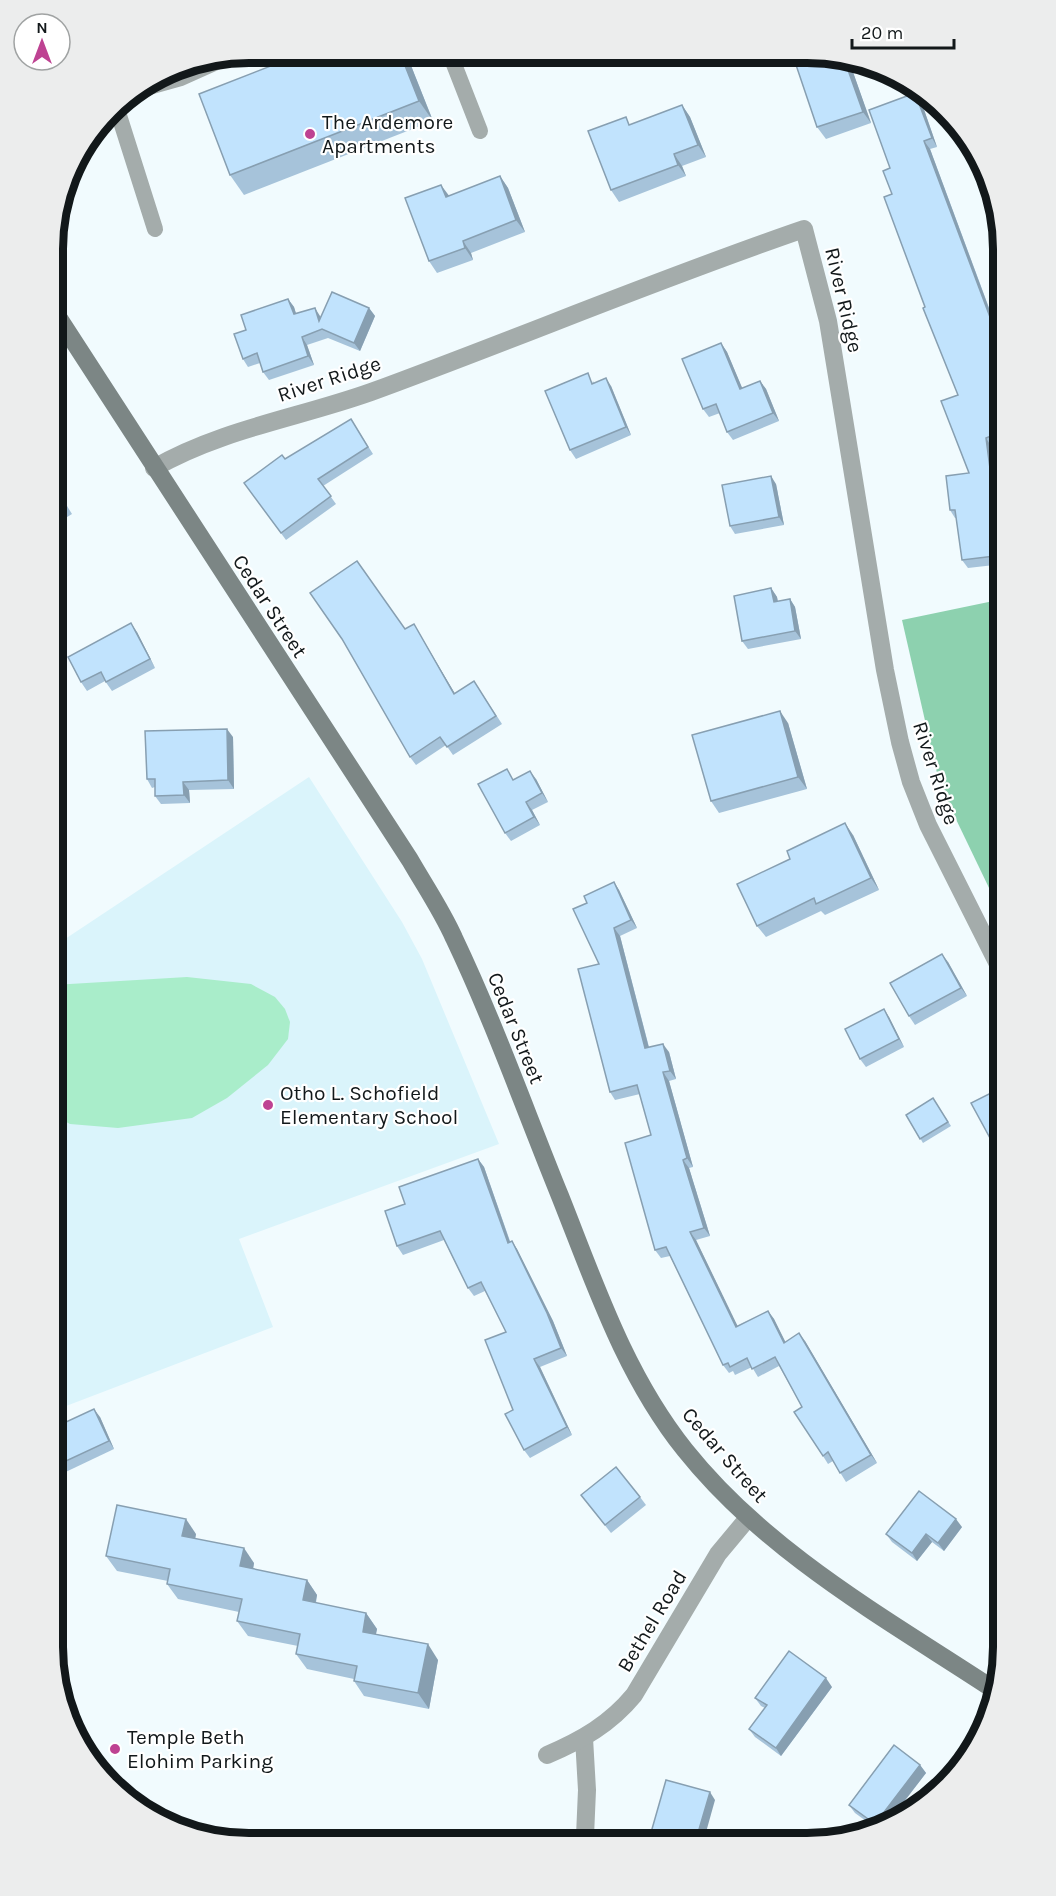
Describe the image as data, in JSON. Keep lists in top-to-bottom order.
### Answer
{
  "streets": {
    "main road": ["Cedar Street"],
    "street": ["River Ridge", "Bethel Road"]
  },
  "crossings": [
    ["River Ridge", "Cedar Street"],
    ["Cedar Street", "Bethel Road"]
  ],
  "places": ["The Ardemore Apartments", "Otho L. Schofield Elementary School", "Temple Beth Elohim Parking"],
  "scale_bar": "20 m",
  "north": "top"
}
